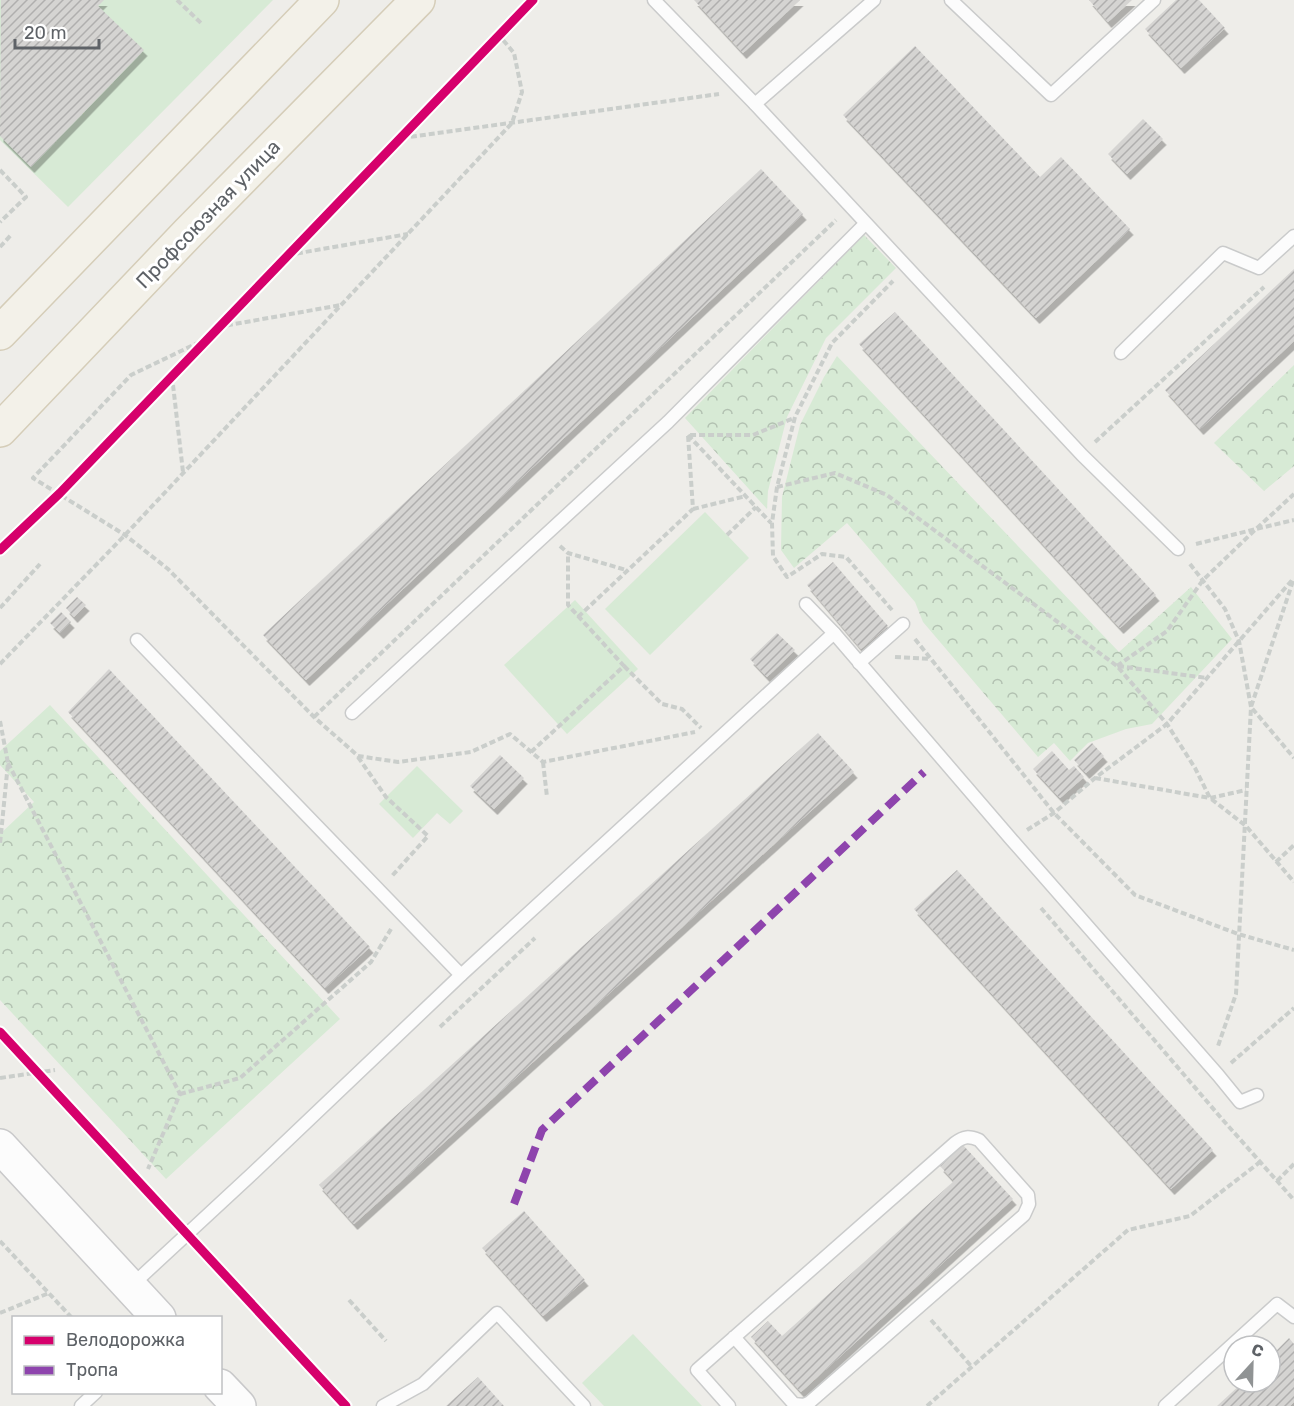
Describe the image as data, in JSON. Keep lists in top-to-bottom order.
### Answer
{
  "streets": {
    "main road": ["Профсоюзная улица"]
  },
  "legend": ["Велодорожка", "Тропа"],
  "scale_bar": "20 m",
  "north": "top"
}
